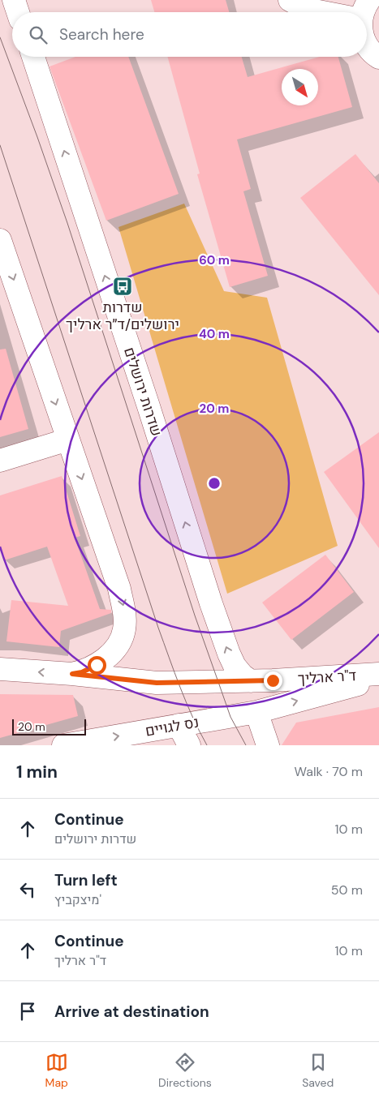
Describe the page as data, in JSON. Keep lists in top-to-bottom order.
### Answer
{
  "streets": {
    "street": ["שדרות ירושלים", "ד\"ר ארליך", "נס לגויים"]
  },
  "crossings": [
    ["שדרות ירושלים", "ד\"ר ארליך"],
    ["ד\"ר ארליך", "נס לגויים"]
  ],
  "one_way": ["נס לגויים"],
  "places": {
    "bus stop": ["שדרות ירושלים/ד״ר ארליך"]
  },
  "scale_bar": "20 m",
  "north": "bottom right",
  "page": {
    "search": "Search here",
    "scale": "20 m",
    "heading": ["1 min", "Walk · 70 m"],
    "list": [
      ["Continue", "שדרות ירושלים", "10 m"],
      ["Turn left", "מיצקביץ'", "50 m"],
      ["Continue", "ד\"ר ארליך", "10 m"],
      "Arrive at destination"
    ],
    "nav": ["Map", "Directions", "Saved"]
  },
  "rings": ["60 m", "40 m", "20 m"]
}
